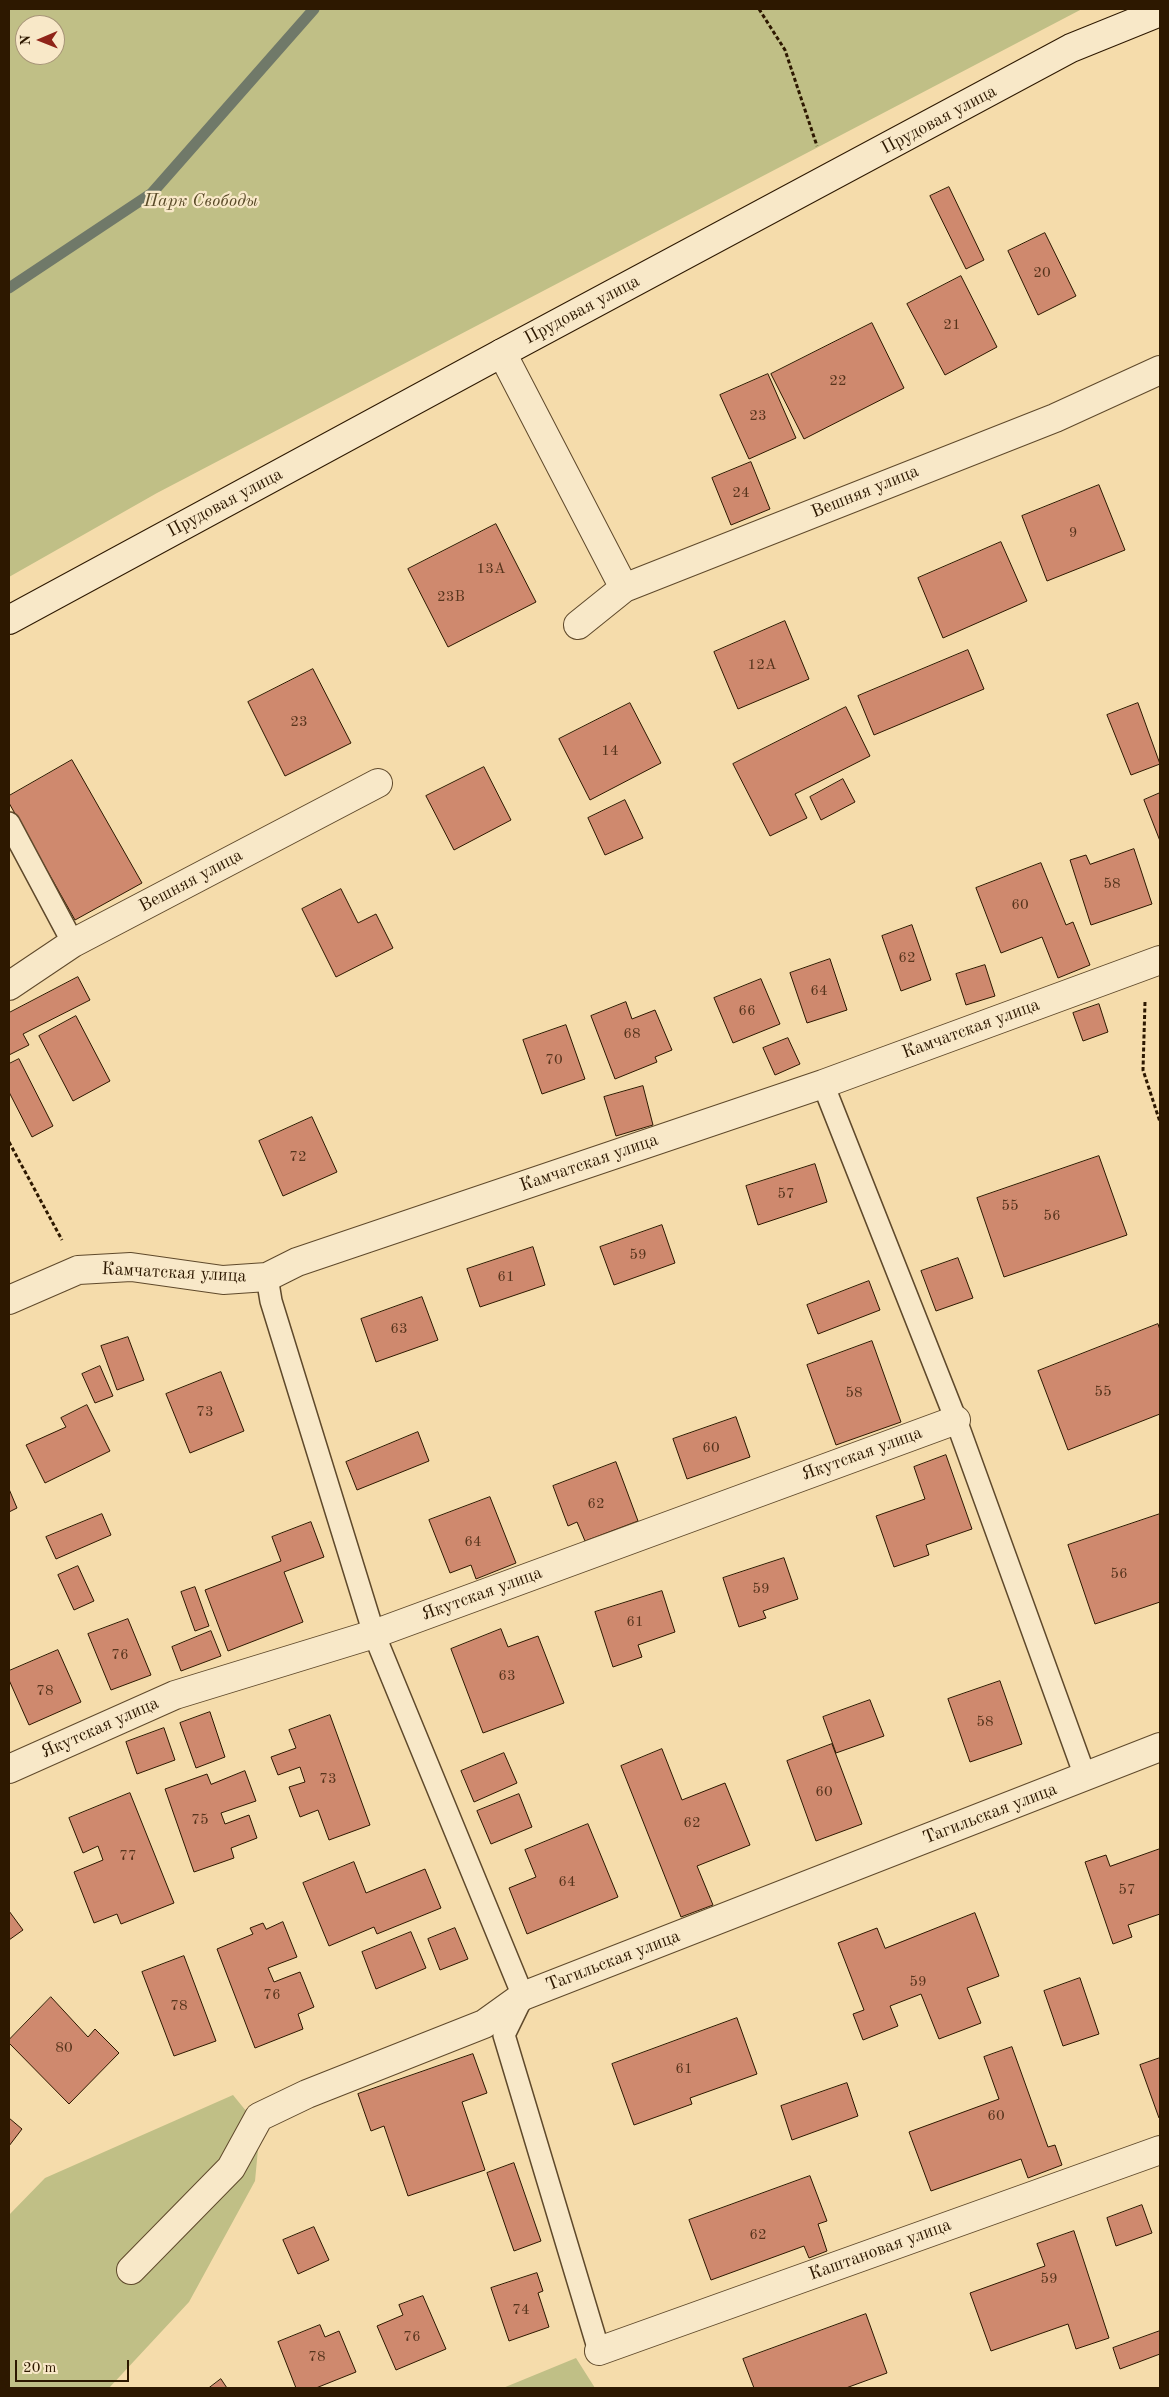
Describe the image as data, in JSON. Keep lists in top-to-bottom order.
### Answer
{
  "streets": {
    "street": [
      "Прудовая улица",
      "Вешняя улица",
      "Камчатская улица",
      "Якутская улица",
      "Тагильская улица",
      "Каштановая улица"
    ]
  },
  "parks": ["Парк Свободы"],
  "house_numbers": [
    "20",
    "21",
    "22",
    "23",
    "24",
    "9",
    "13А",
    "23В",
    "12А",
    "23",
    "14",
    "58",
    "60",
    "62",
    "64",
    "66",
    "68",
    "70",
    "72",
    "57",
    "55",
    "56",
    "59",
    "61",
    "63",
    "55",
    "58",
    "73",
    "60",
    "62",
    "64",
    "56",
    "59",
    "61",
    "76",
    "63",
    "78",
    "58",
    "73",
    "60",
    "75",
    "62",
    "77",
    "64",
    "57",
    "59",
    "76",
    "78",
    "80",
    "61",
    "60",
    "62",
    "59",
    "74",
    "76",
    "78"
  ],
  "scale_bar": "20 m",
  "north": "left"
}
